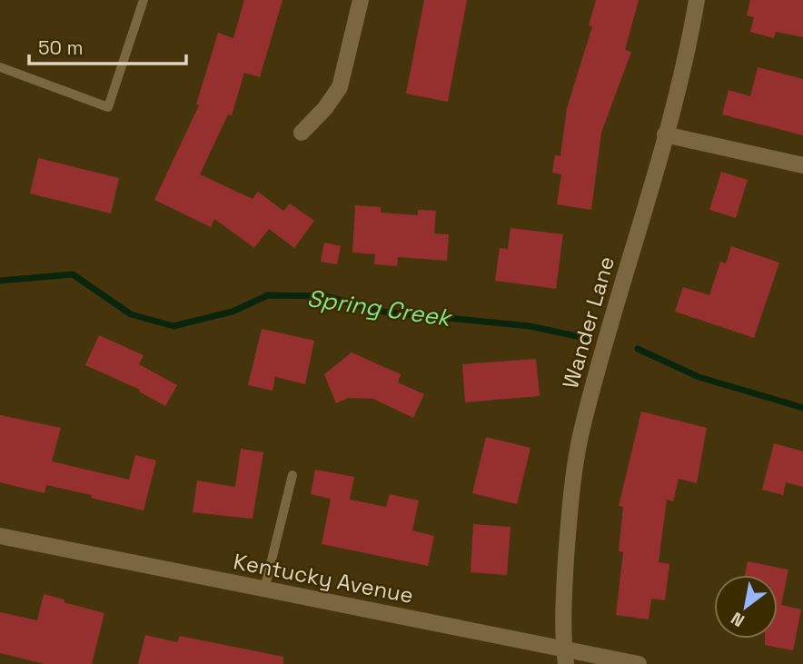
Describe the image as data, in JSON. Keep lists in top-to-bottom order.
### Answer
{
  "streets": {
    "street": ["Wander Lane", "Kentucky Avenue"]
  },
  "crossings": [
    ["Wander Lane", "Kentucky Avenue"]
  ],
  "water": ["Spring Creek"],
  "scale_bar": "50 m",
  "north": "bottom left"
}
